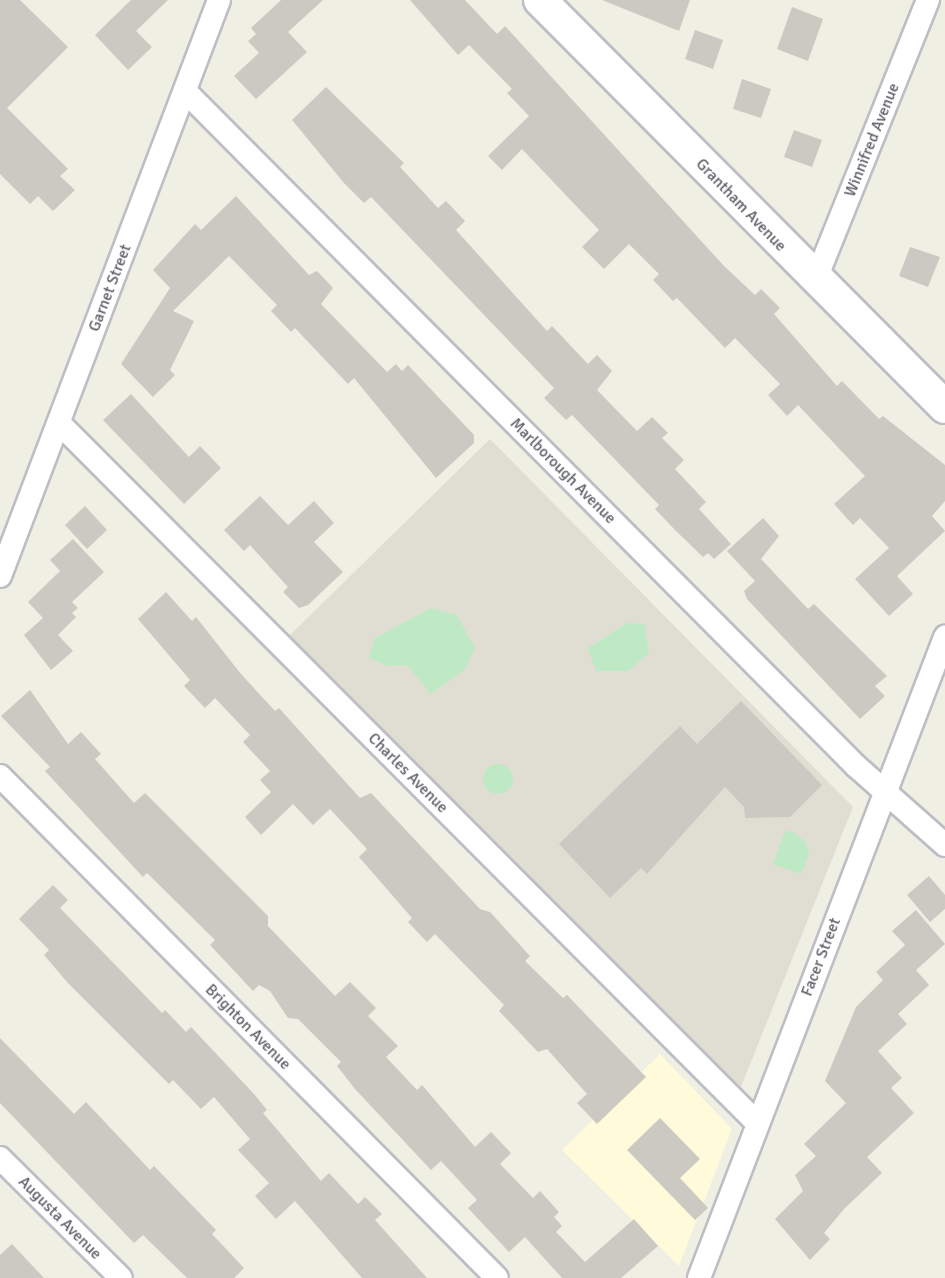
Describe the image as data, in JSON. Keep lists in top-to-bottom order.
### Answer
{
  "streets": {
    "street": [
      "Winnifred Avenue",
      "Grantham Avenue",
      "Garnet Street",
      "Marlborough Avenue",
      "Charles Avenue",
      "Facer Street",
      "Brighton Avenue",
      "Augusta Avenue"
    ]
  },
  "crossings": [
    ["Winnifred Avenue", "Grantham Avenue"],
    ["Garnet Street", "Marlborough Avenue"],
    ["Garnet Street", "Charles Avenue"],
    ["Marlborough Avenue", "Facer Street"],
    ["Charles Avenue", "Facer Street"]
  ]
}
